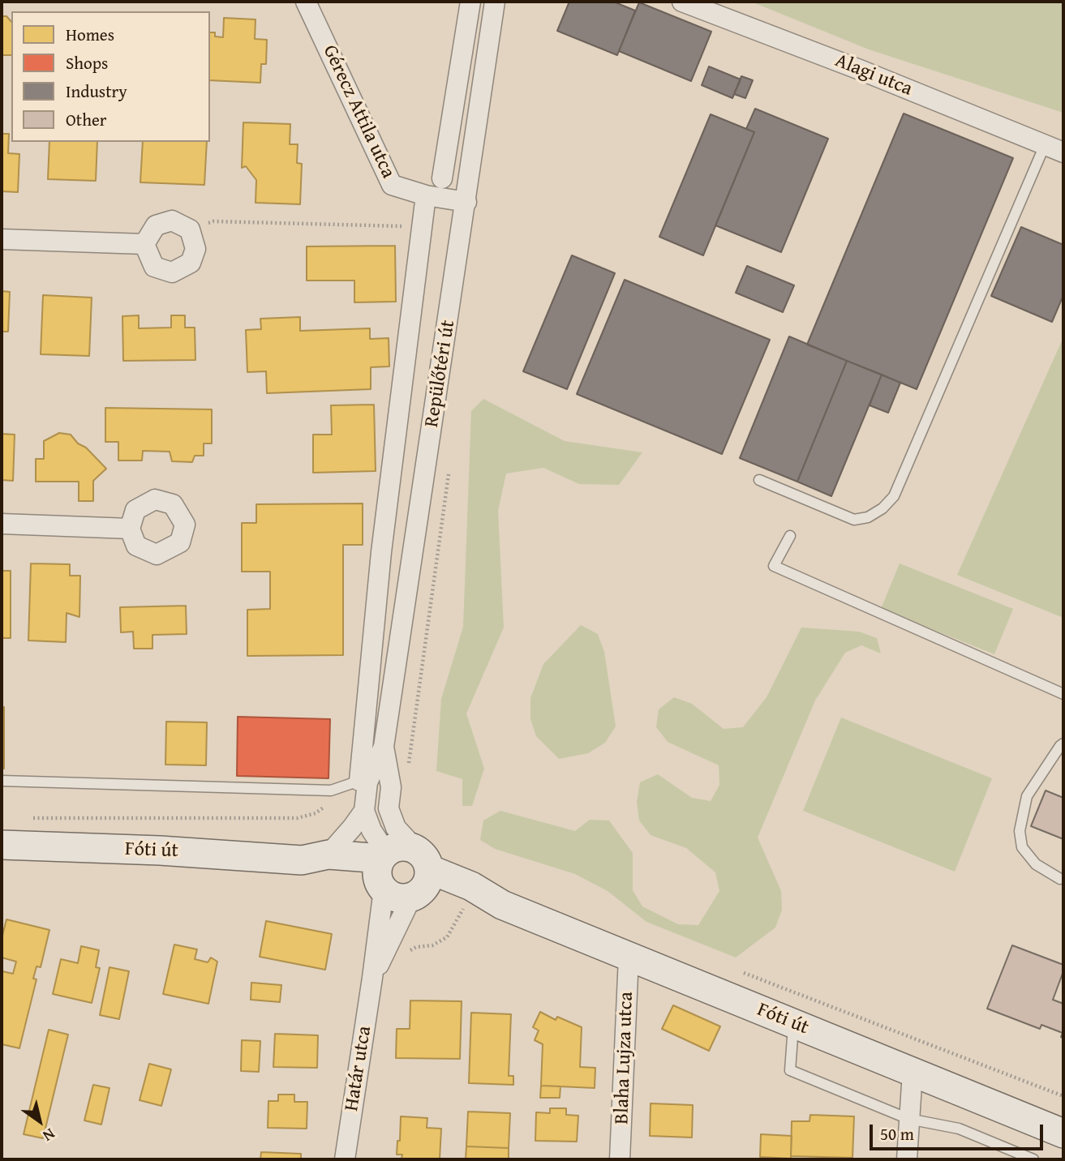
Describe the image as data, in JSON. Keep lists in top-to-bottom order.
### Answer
{
  "streets": {
    "main road": ["Fóti út"],
    "street": [
      "Alagi utca",
      "Gérecz Attila utca",
      "Repülőtéri út",
      "Blaha Lujza utca",
      "Határ utca"
    ]
  },
  "crossings": [
    ["Gérecz Attila utca", "Repülőtéri út"],
    ["Repülőtéri út", "Fóti út"],
    ["Repülőtéri út", "Határ utca"],
    ["Fóti út", "Blaha Lujza utca"],
    ["Fóti út", "Határ utca"]
  ],
  "legend": [
    "Homes",
    "Shops",
    "Industry",
    "Other"
  ],
  "scale_bar": "50 m",
  "north": "bottom right"
}
